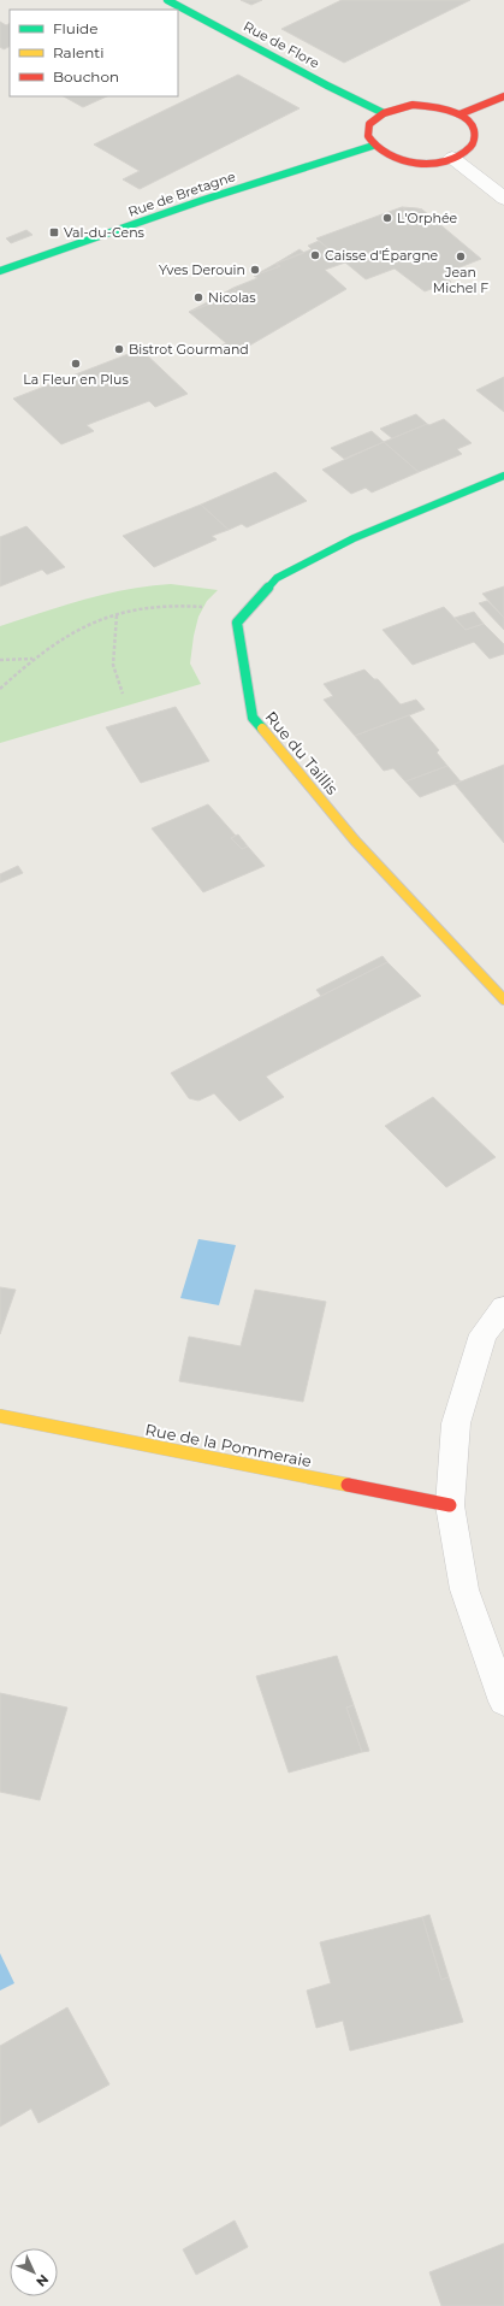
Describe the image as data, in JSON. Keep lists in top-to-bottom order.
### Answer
{
  "streets": {
    "street": [
      "Rue de Flore",
      "Rue de Bretagne",
      "Rue du Taillis",
      "Rue de la Pommeraie"
    ]
  },
  "places": {
    "other": [
      "L'Orphée",
      "Caisse d'Épargne",
      "Jean Michel F",
      "Yves Derouin",
      "Nicolas",
      "Bistrot Gourmand",
      "La Fleur en Plus"
    ],
    "transit": ["Val-du-Cens"]
  },
  "legend": ["Fluide", "Ralenti", "Bouchon"],
  "north": "bottom right"
}
